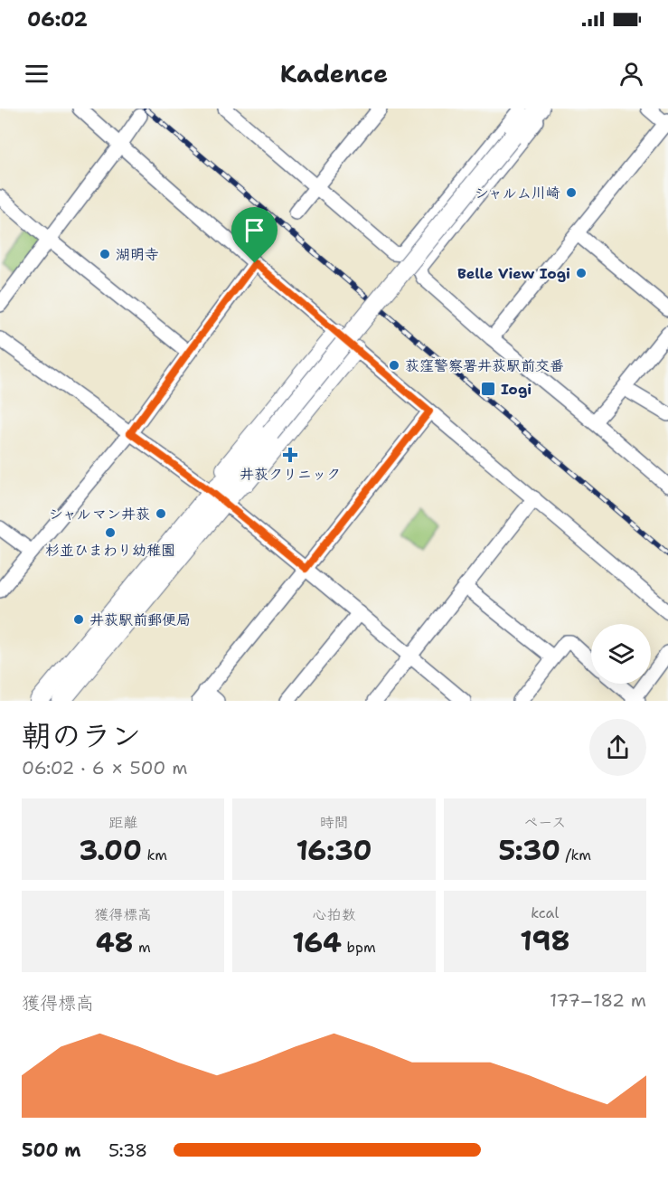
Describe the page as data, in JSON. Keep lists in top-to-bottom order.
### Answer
{
  "places": {
    "other": [
      "シャルム川崎",
      "湖明寺",
      "Belle View Iogi",
      "荻窪警察署井荻駅前交番",
      "シャルマン井荻",
      "杉並ひまわり幼稚園",
      "井荻駅前郵便局"
    ],
    "transit": ["Iogi"],
    "health": ["井荻クリニック"]
  },
  "page": {
    "status": "06:02",
    "header": "Kadence",
    "heading": ["朝のラン", "06:02 · 6 × 500 m"],
    "stats": [
      ["距離", "3.00 km"],
      ["時間", "16:30"],
      ["ペース", "5:30 /km"],
      ["獲得標高", "48 m"],
      ["心拍数", "164 bpm"],
      ["kcal", "198"]
    ],
    "chart": ["獲得標高", "177–182 m"],
    "list": [
      {
        "name": "500 m",
        "note": "5:38"
      }
    ]
  }
}
